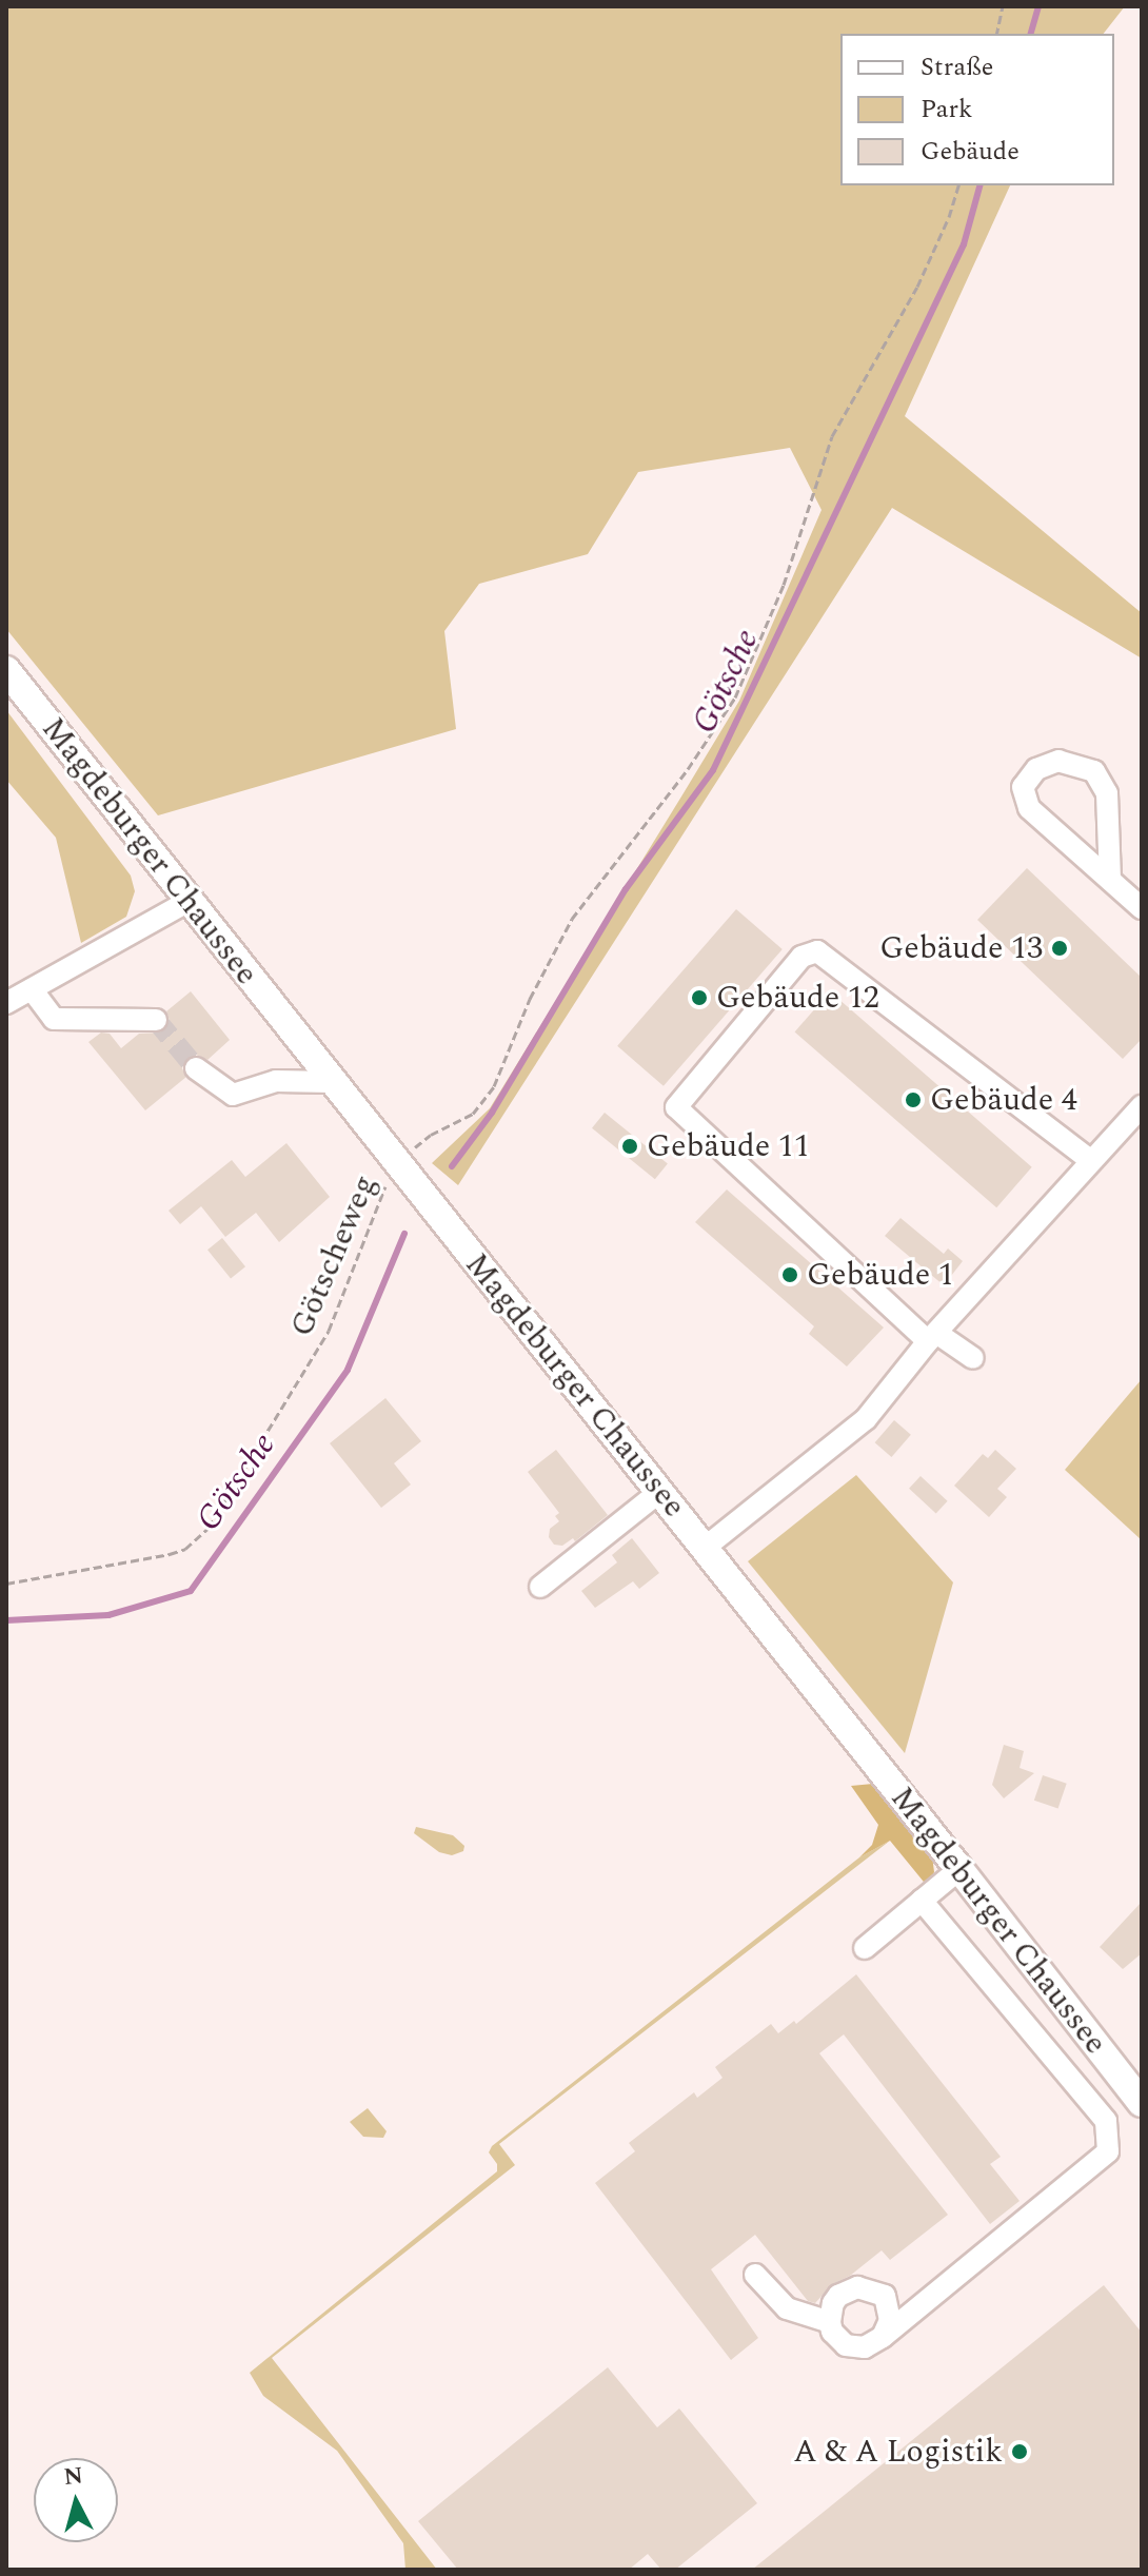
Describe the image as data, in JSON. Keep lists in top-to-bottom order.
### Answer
{
  "streets": {
    "main road": ["Magdeburger Chaussee"],
    "path": ["Götscheweg"]
  },
  "crossings": [
    ["Magdeburger Chaussee", "Götscheweg"]
  ],
  "water": ["Götsche"],
  "places": [
    "Gebäude 13",
    "Gebäude 12",
    "Gebäude 4",
    "Gebäude 11",
    "Gebäude 1",
    "A & A Logistik"
  ],
  "legend": ["Straße", "Park", "Gebäude"],
  "north": "top"
}
